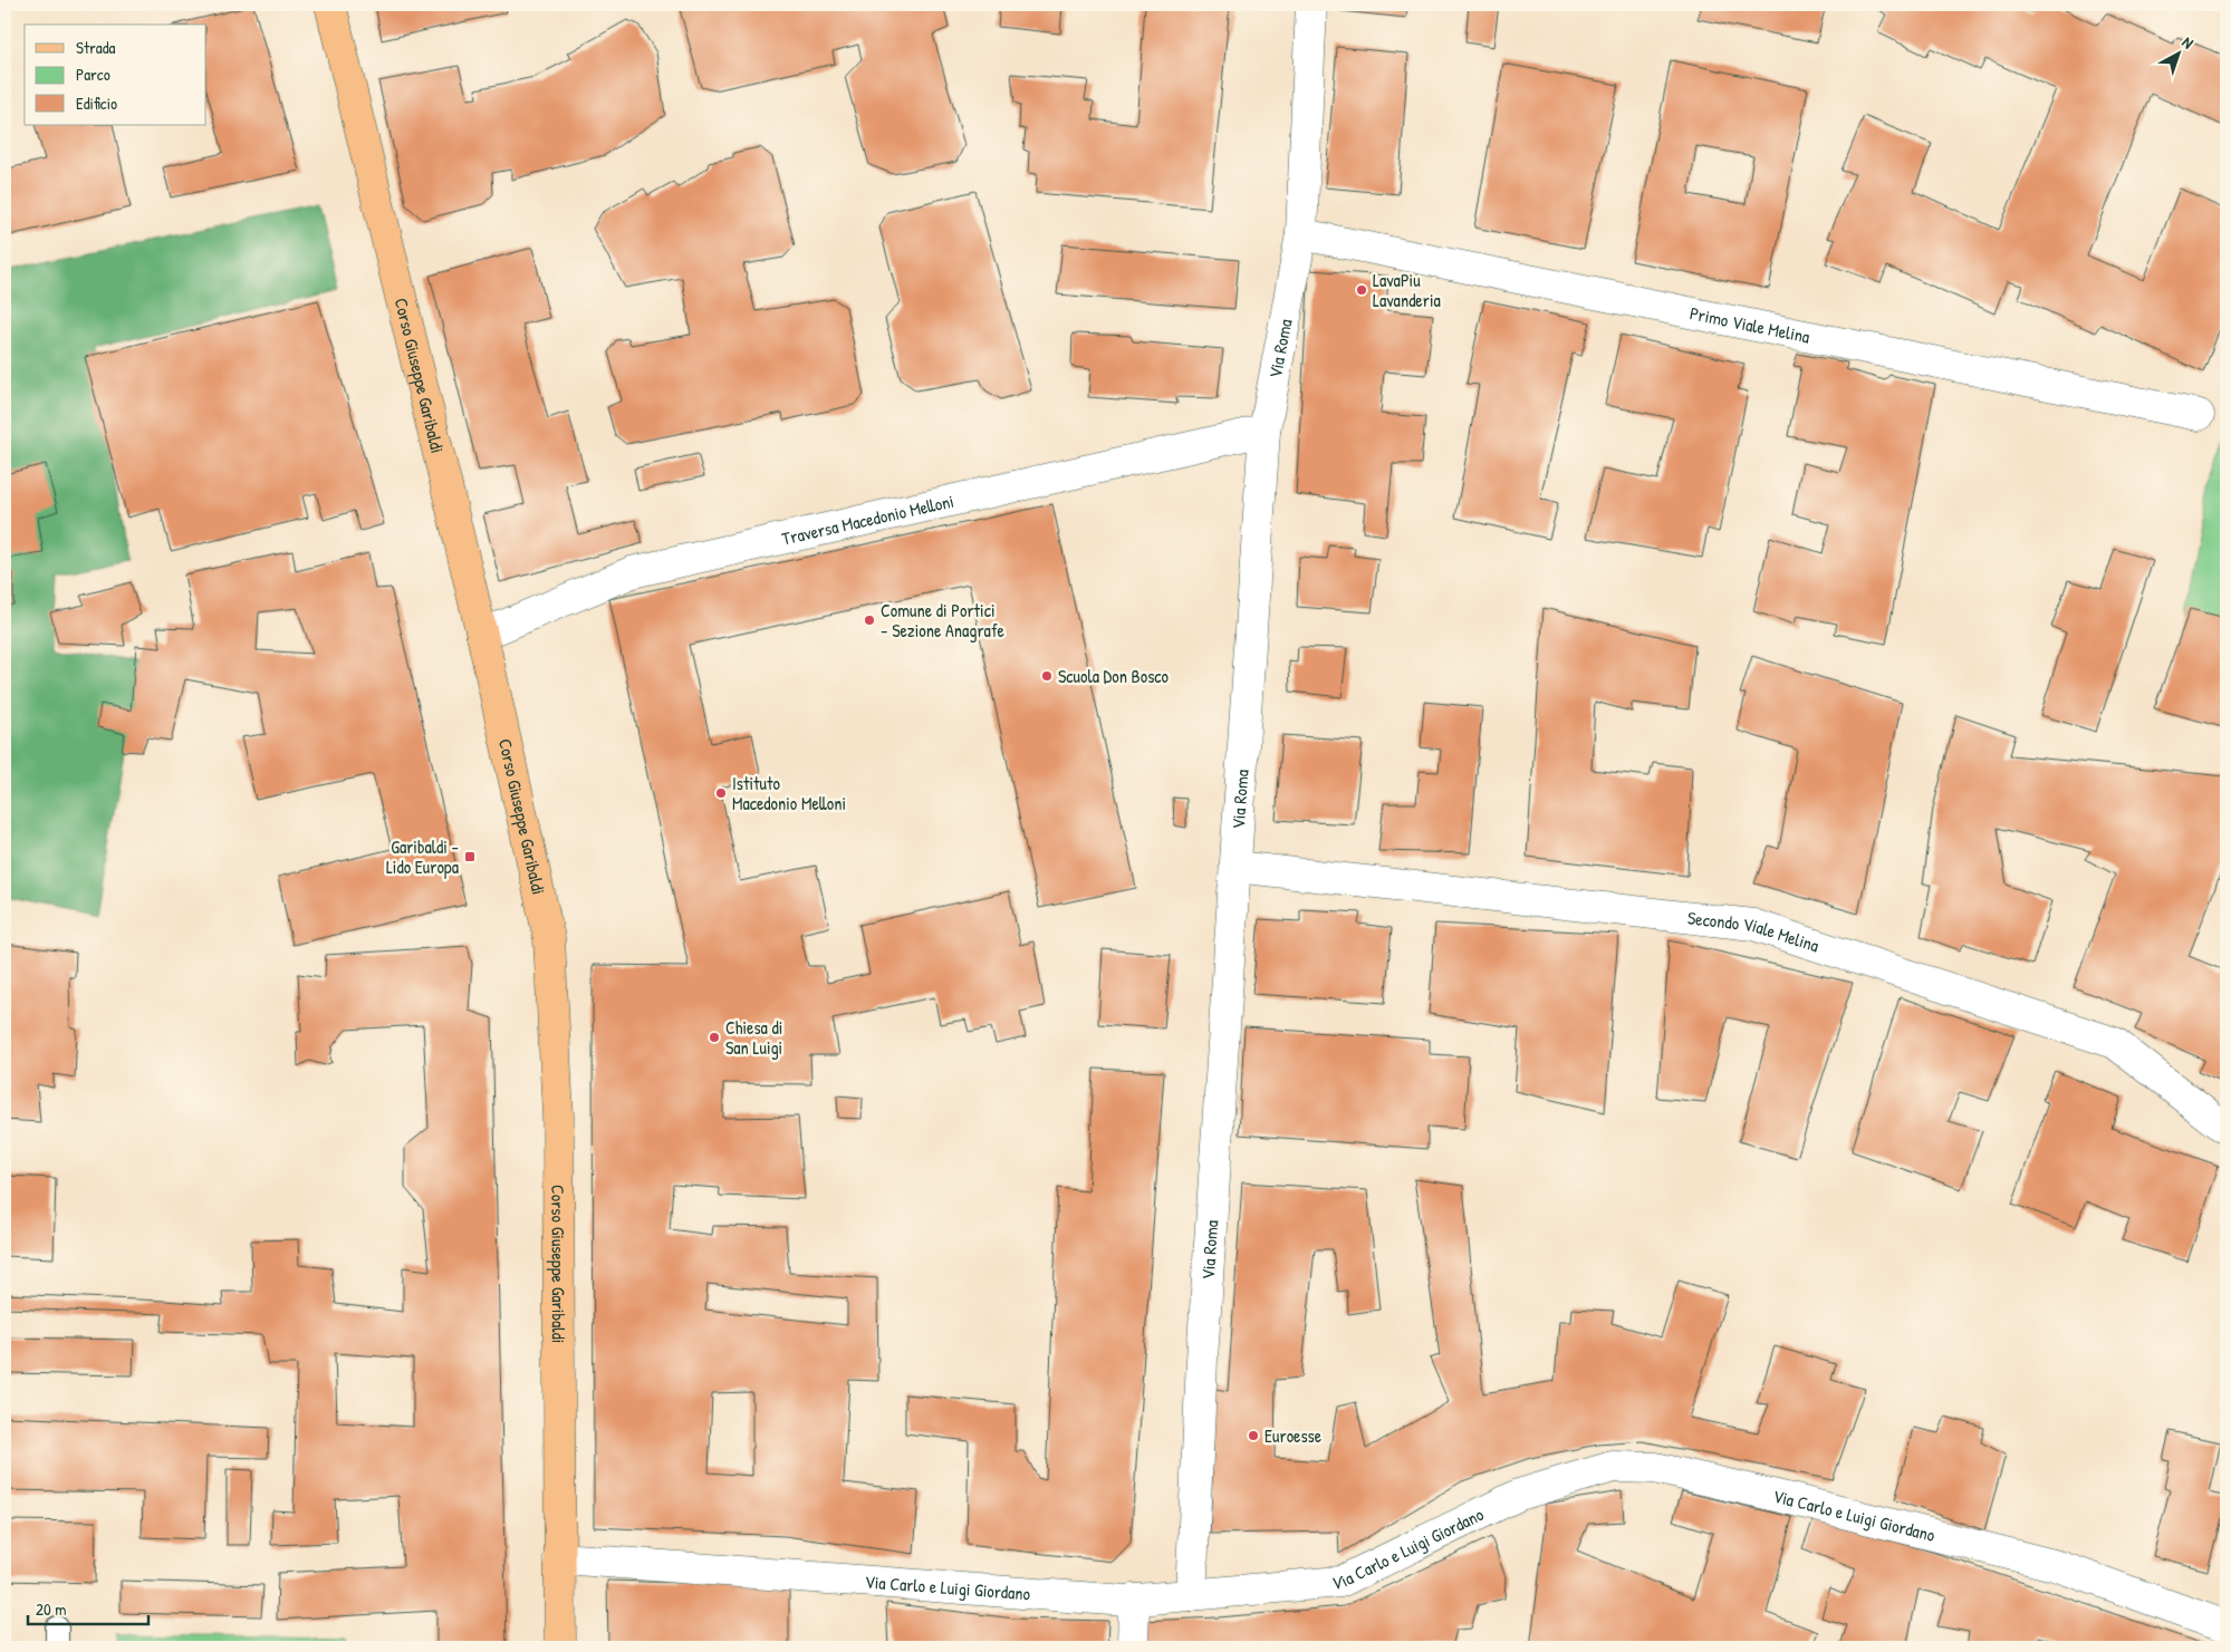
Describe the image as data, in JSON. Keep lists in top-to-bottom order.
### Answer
{
  "streets": {
    "main road": ["Corso Giuseppe Garibaldi"],
    "street": [
      "Primo Viale Melina",
      "Via Roma",
      "Traversa Macedonio Melloni",
      "Secondo Viale Melina",
      "Via Carlo e Luigi Giordano"
    ]
  },
  "crossings": [
    ["Primo Viale Melina", "Via Roma"],
    ["Via Roma", "Traversa Macedonio Melloni"],
    ["Via Roma", "Secondo Viale Melina"],
    ["Via Roma", "Via Carlo e Luigi Giordano"],
    ["Corso Giuseppe Garibaldi", "Traversa Macedonio Melloni"],
    ["Corso Giuseppe Garibaldi", "Via Carlo e Luigi Giordano"]
  ],
  "places": {
    "other": [
      "LavaPiu Lavanderia",
      "Comune di Portici - Sezione Anagrafe",
      "Scuola Don Bosco",
      "Istituto Macedonio Melloni",
      "Chiesa di San Luigi",
      "Euroesse"
    ],
    "transit": ["Garibaldi - Lido Europa"]
  },
  "legend": ["Strada", "Parco", "Edificio"],
  "scale_bar": "20 m",
  "north": "top right"
}
